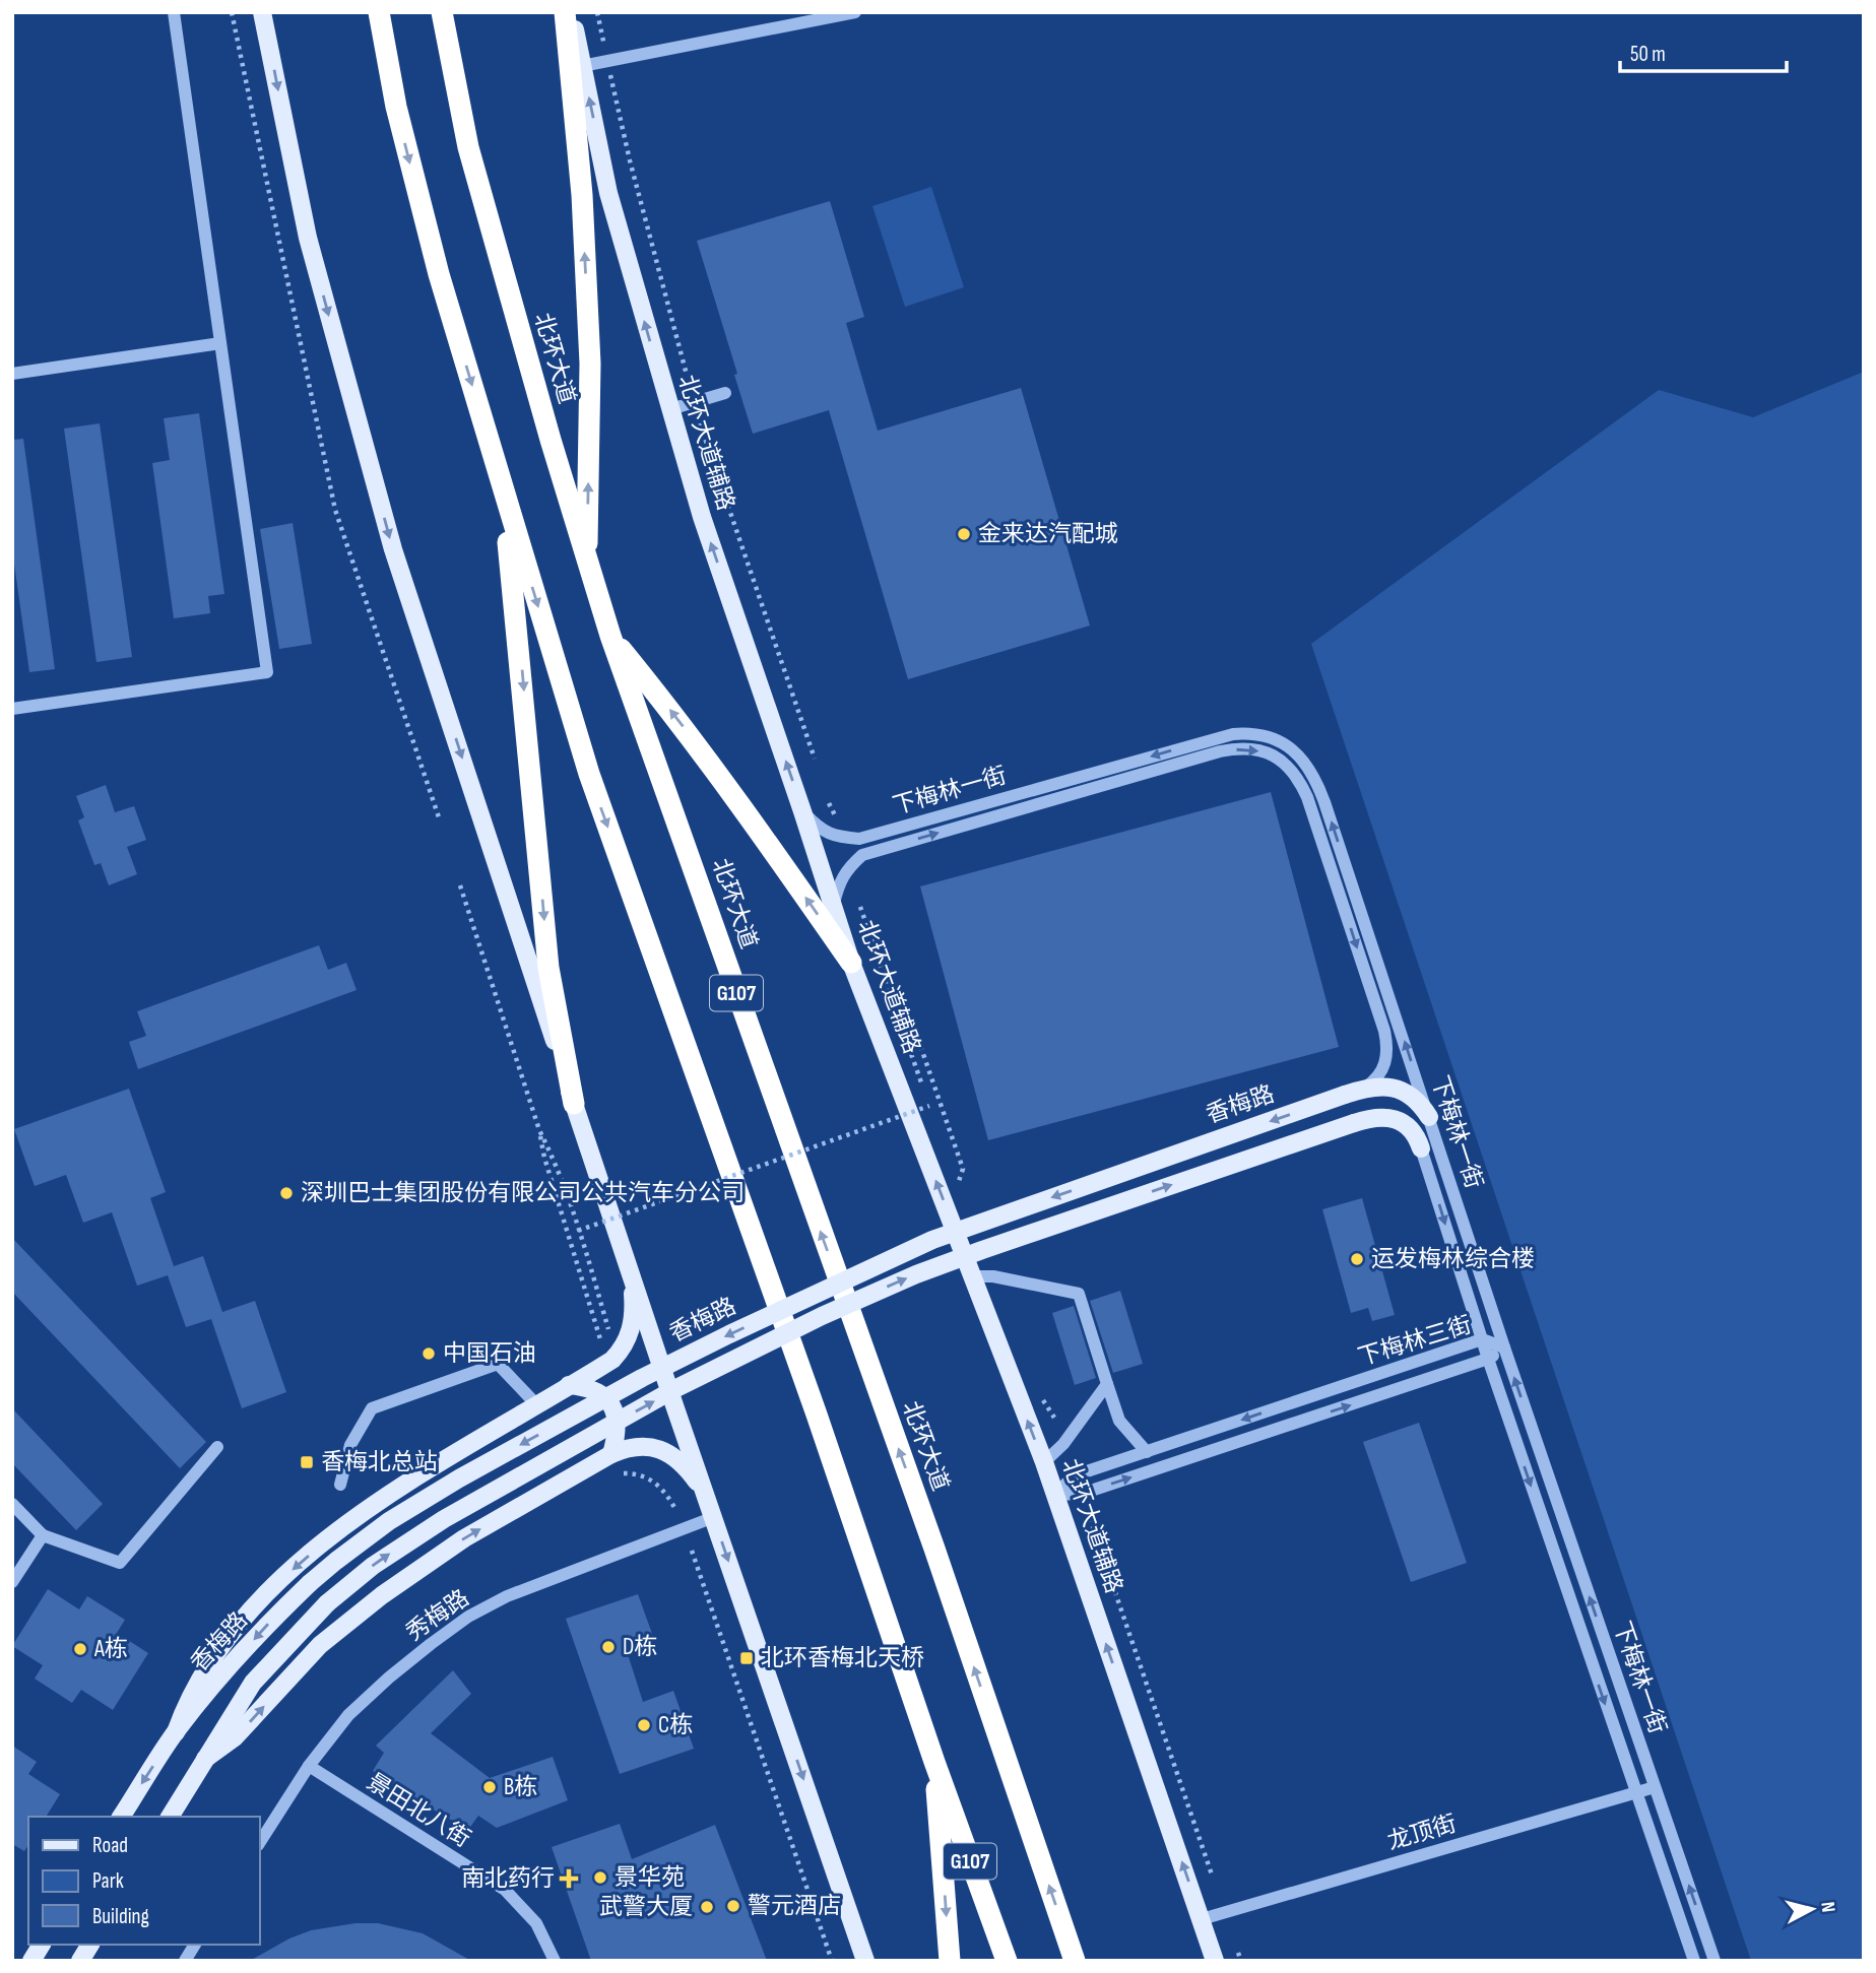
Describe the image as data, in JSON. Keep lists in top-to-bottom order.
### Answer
{
  "streets": {
    "highway": ["北环大道", "G107"],
    "main road": ["北环大道辅路", "香梅路"],
    "street": [
      "下梅林一街",
      "下梅林三街",
      "秀梅路",
      "景田北八街",
      "龙顶街"
    ]
  },
  "crossings": [
    ["北环大道辅路", "下梅林一街"],
    ["北环大道辅路", "下梅林三街"],
    ["北环大道辅路", "龙顶街"],
    ["下梅林一街", "香梅路"],
    ["下梅林一街", "下梅林三街"],
    ["下梅林一街", "龙顶街"],
    ["秀梅路", "景田北八街"]
  ],
  "one_way": ["北环大道辅路"],
  "places": {
    "other": [
      "金来达汽配城",
      "深圳巴士集团股份有限公司公共汽车分公司",
      "运发梅林综合楼",
      "中国石油",
      "D栋",
      "A栋",
      "C栋",
      "B栋",
      "景华苑",
      "警元酒店",
      "武警大厦"
    ],
    "transit": ["香梅北总站", "北环香梅北天桥"],
    "health": ["南北药行"]
  },
  "legend": ["Road", "Park", "Building"],
  "scale_bar": "50 m",
  "north": "right"
}
